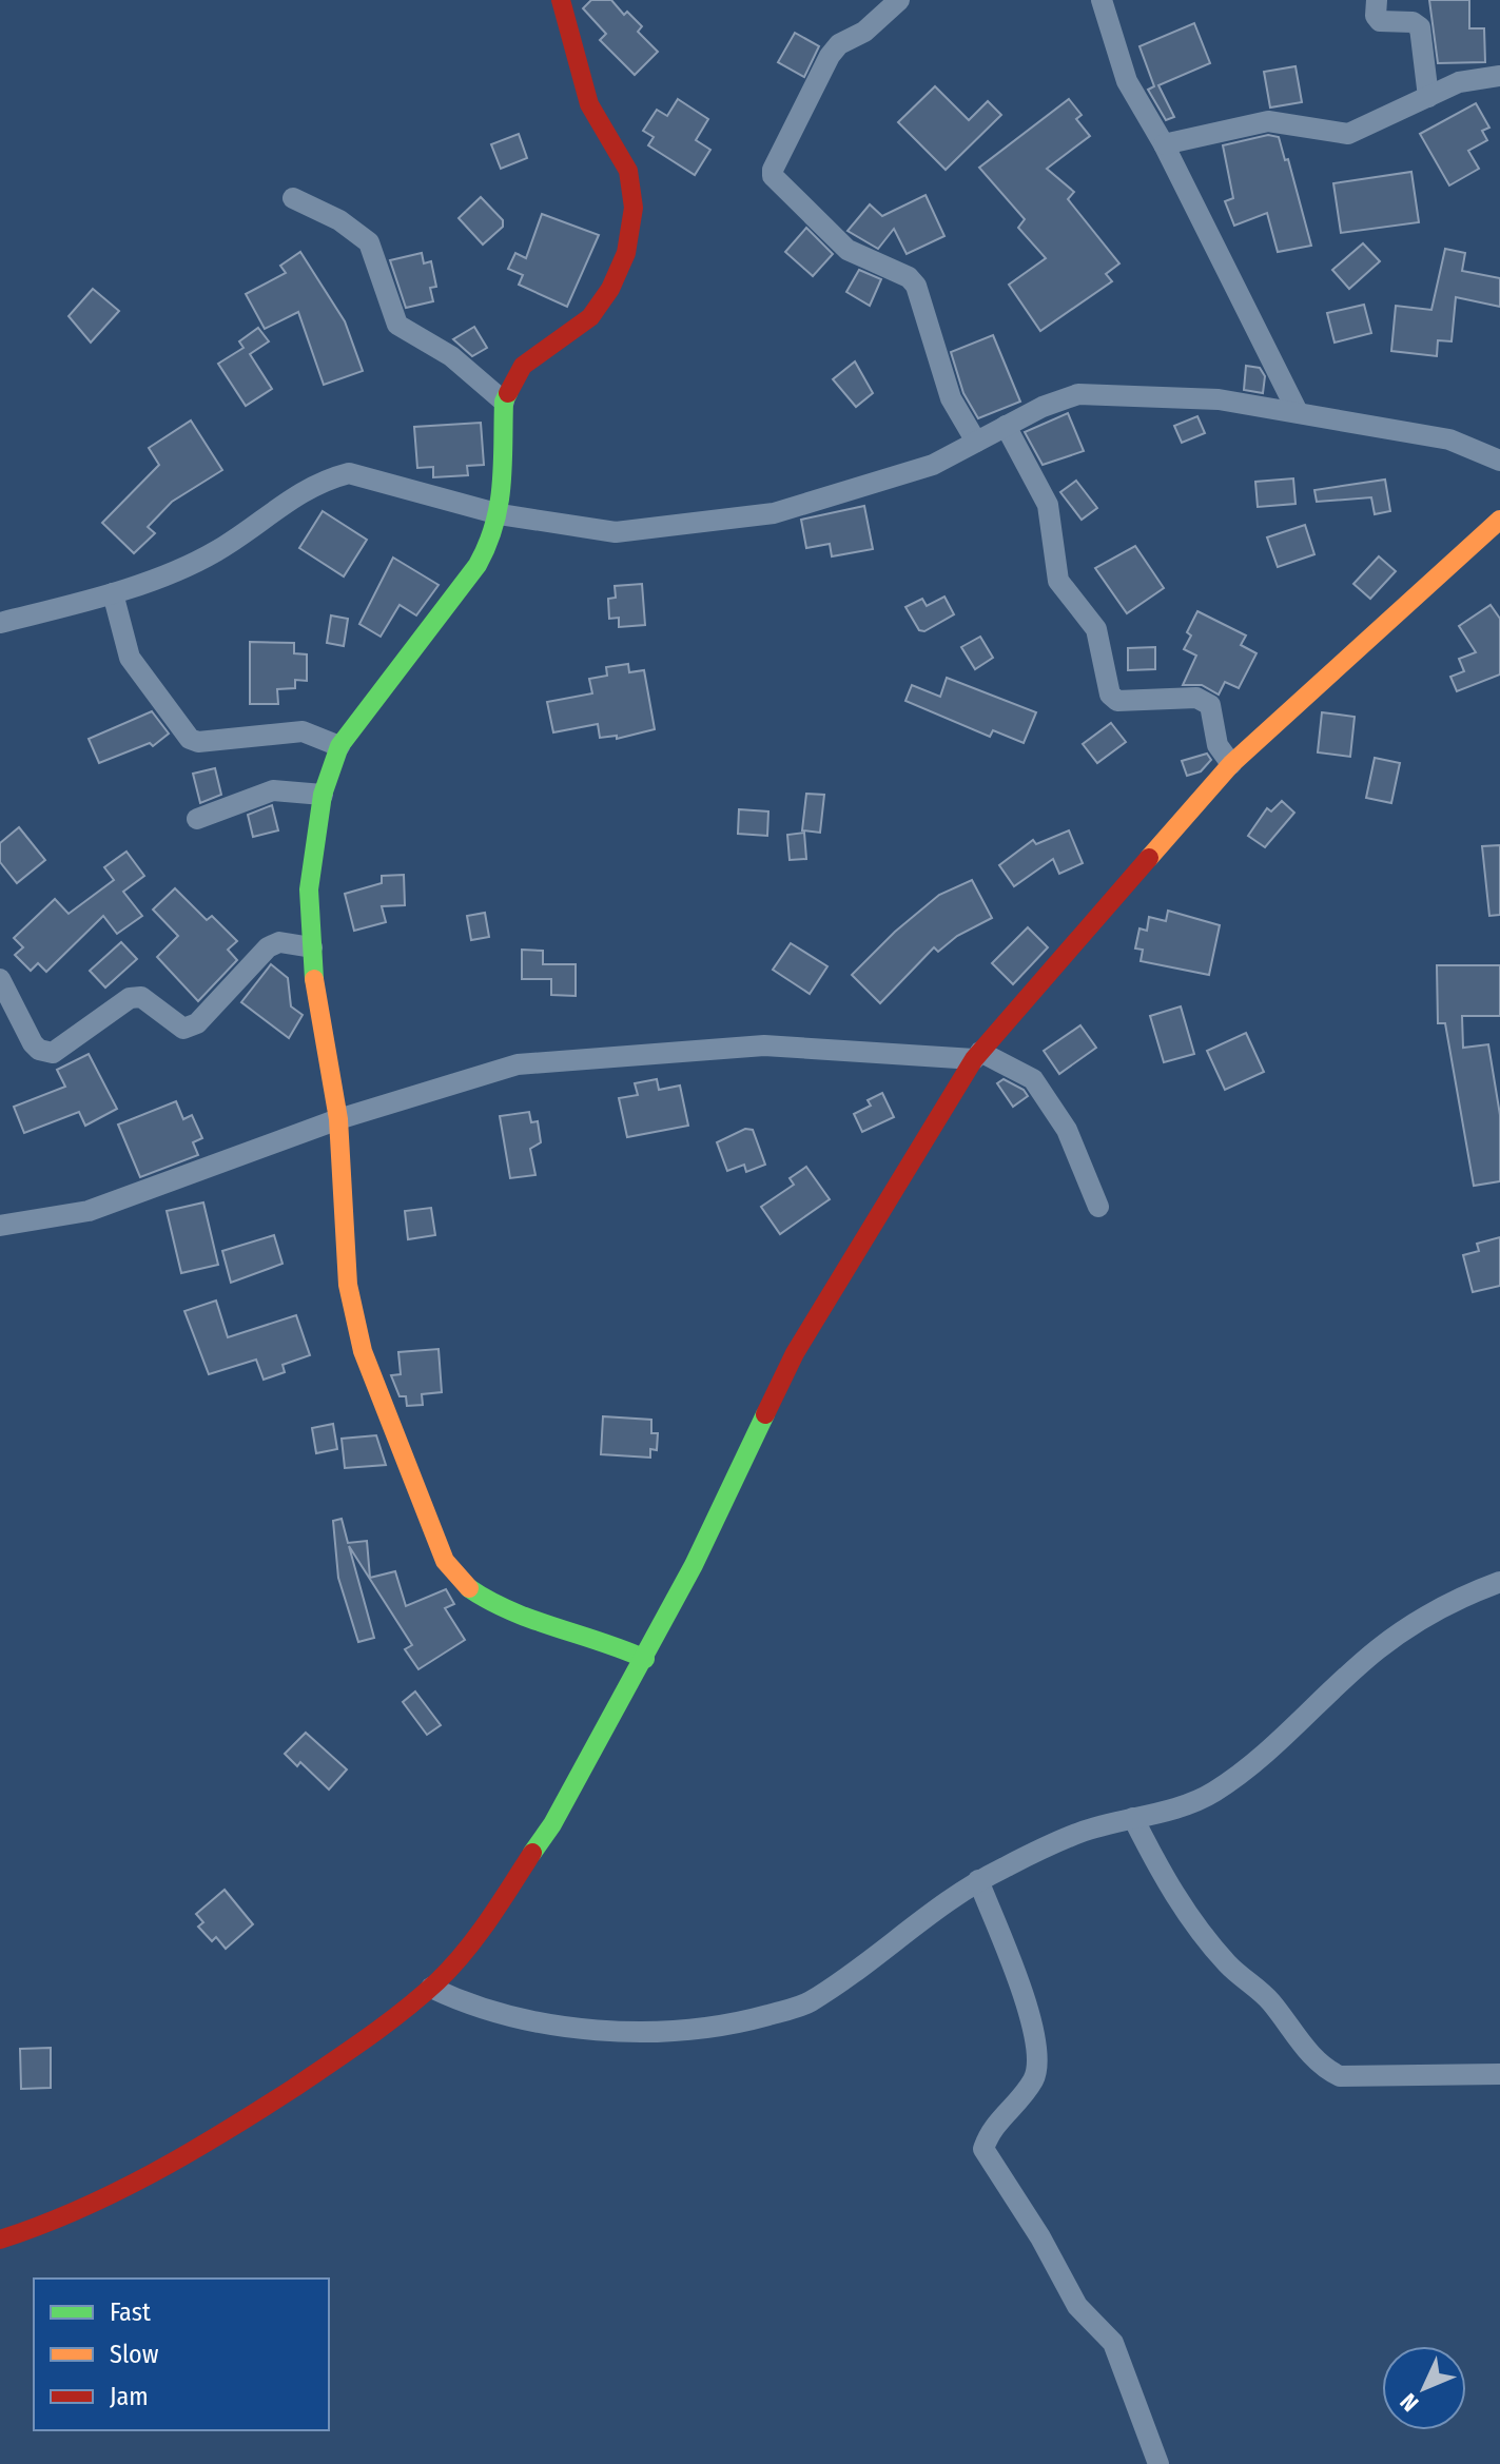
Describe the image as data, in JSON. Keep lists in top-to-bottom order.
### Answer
{
  "legend": ["Fast", "Slow", "Jam"],
  "north": "bottom left"
}
